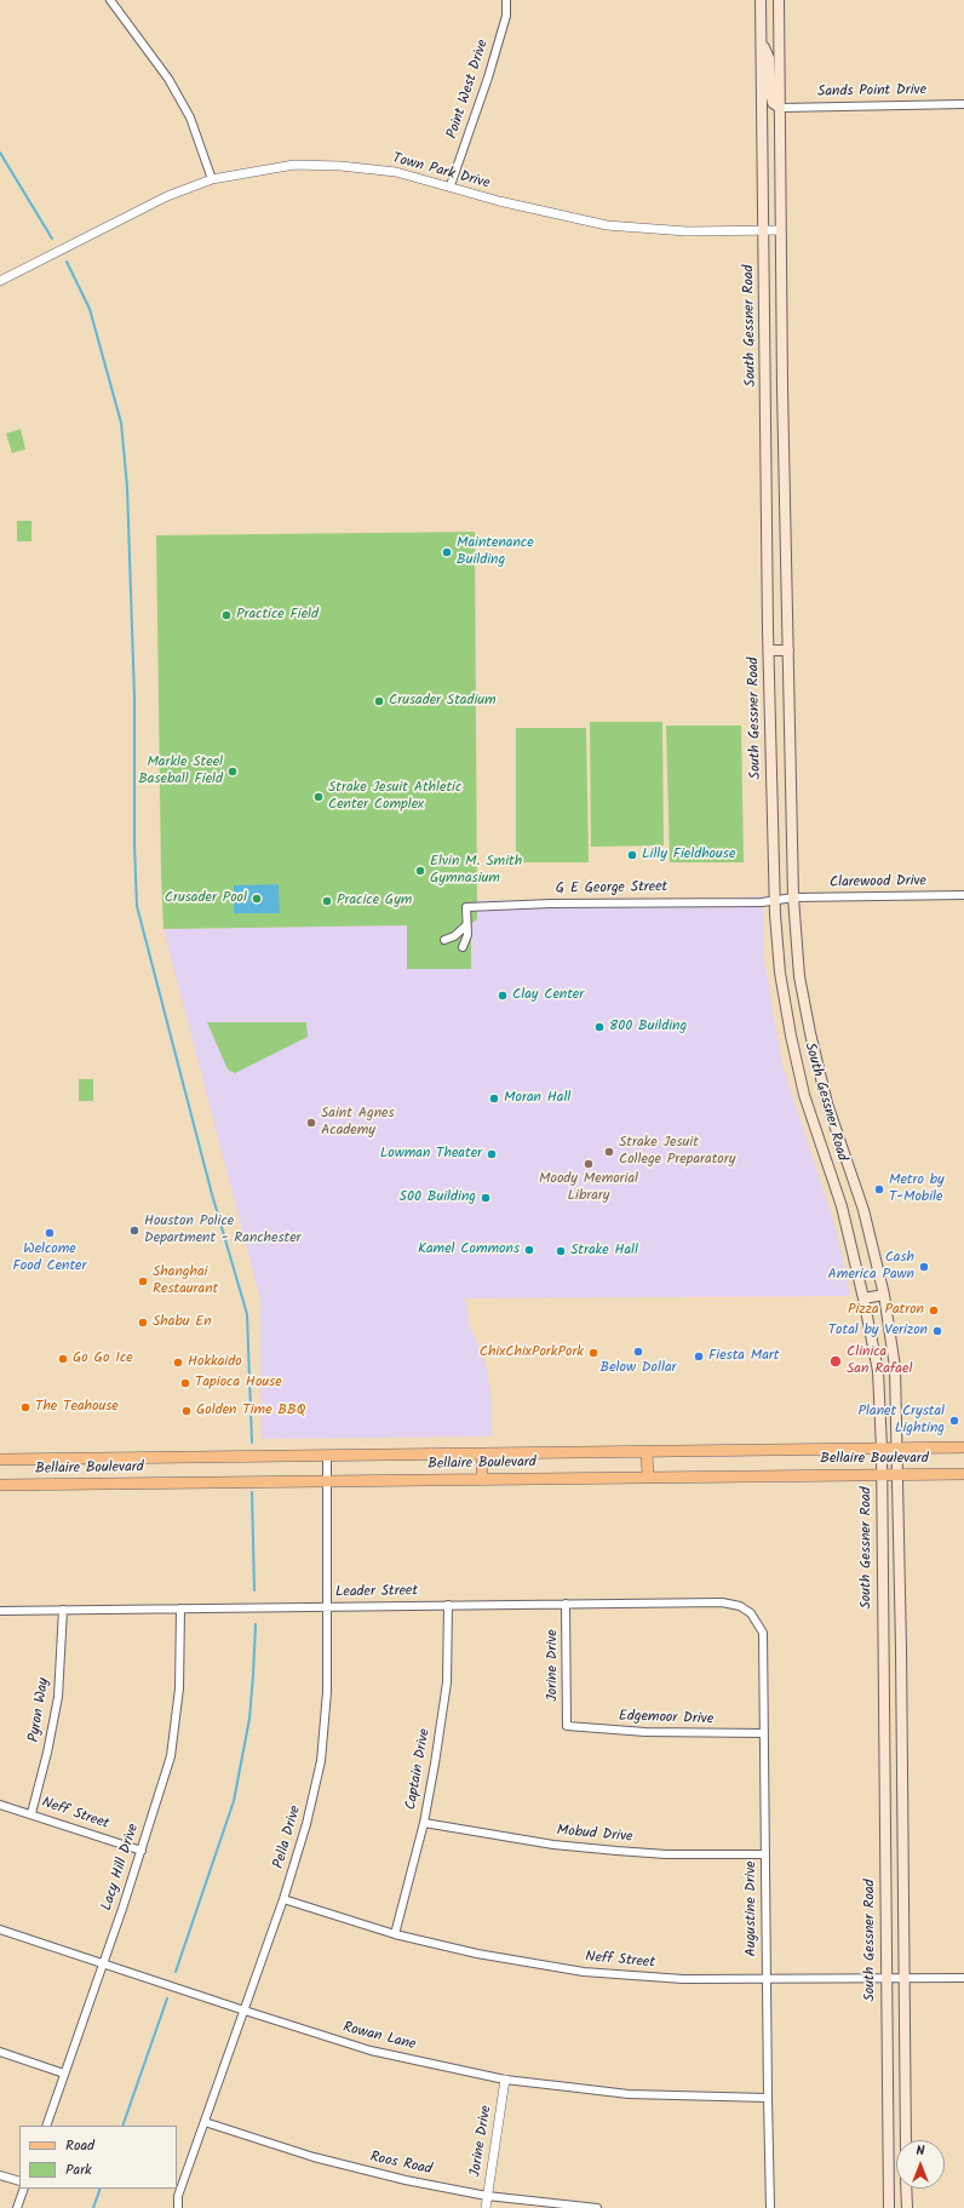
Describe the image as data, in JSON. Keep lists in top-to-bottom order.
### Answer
{
  "streets": {
    "main road": ["South Gessner Road", "Bellaire Boulevard"],
    "street": [
      "Point West Drive",
      "Sands Point Drive",
      "Town Park Drive",
      "Clarewood Drive",
      "G E George Street",
      "Leader Street",
      "Jorine Drive",
      "Pyron Way",
      "Edgemoor Drive",
      "Captain Drive",
      "Neff Street",
      "Mobud Drive",
      "Pella Drive",
      "Lacy Hill Drive",
      "Augustine Drive",
      "Rowan Lane",
      "Roos Road"
    ]
  },
  "crossings": [
    ["Point West Drive", "Town Park Drive"],
    ["Sands Point Drive", "South Gessner Road"],
    ["Town Park Drive", "South Gessner Road"],
    ["South Gessner Road", "Clarewood Drive"],
    ["South Gessner Road", "G E George Street"],
    ["South Gessner Road", "Bellaire Boulevard"],
    ["South Gessner Road", "Neff Street"],
    ["Clarewood Drive", "G E George Street"],
    ["Bellaire Boulevard", "Pella Drive"],
    ["Leader Street", "Jorine Drive"],
    ["Leader Street", "Pyron Way"],
    ["Leader Street", "Captain Drive"],
    ["Leader Street", "Pella Drive"],
    ["Leader Street", "Lacy Hill Drive"],
    ["Leader Street", "Augustine Drive"],
    ["Jorine Drive", "Edgemoor Drive"],
    ["Jorine Drive", "Rowan Lane"],
    ["Jorine Drive", "Roos Road"],
    ["Pyron Way", "Neff Street"],
    ["Edgemoor Drive", "Augustine Drive"],
    ["Captain Drive", "Neff Street"],
    ["Captain Drive", "Mobud Drive"],
    ["Neff Street", "Pella Drive"],
    ["Neff Street", "Lacy Hill Drive"],
    ["Neff Street", "Augustine Drive"],
    ["Mobud Drive", "Augustine Drive"],
    ["Pella Drive", "Rowan Lane"],
    ["Pella Drive", "Roos Road"],
    ["Lacy Hill Drive", "Rowan Lane"],
    ["Augustine Drive", "Rowan Lane"]
  ],
  "places": [
    "Maintenance Building",
    "Practice Field",
    "Crusader Stadium",
    "Markle Steel Baseball Field",
    "Strake Jesuit Athletic Center Complex",
    "Lilly Fieldhouse",
    "Elvin M. Smith Gymnasium",
    "Crusader Pool",
    "Pracice Gym",
    "Clay Center",
    "800 Building",
    "Moran Hall",
    "Saint Agnes Academy",
    "Strake Jesuit College Preparatory",
    "Lowman Theater",
    "Moody Memorial Library",
    "Metro by T-Mobile",
    "500 Building",
    "Houston Police Department - Ranchester",
    "Welcome Food Center",
    "Kamel Commons",
    "Strake Hall",
    "Cash America Pawn",
    "Shanghai Restaurant",
    "Pizza Patron",
    "Shabu En",
    "Total by Verizon",
    "Below Dollar",
    "ChixChixPorkPork",
    "Fiesta Mart",
    "Go Go Ice",
    "Clinica San Rafael",
    "Hokkaido",
    "Tapioca House",
    "The Teahouse",
    "Golden Time BBQ",
    "Planet Crystal Lighting"
  ],
  "legend": ["Road", "Park"],
  "north": "top"
}
